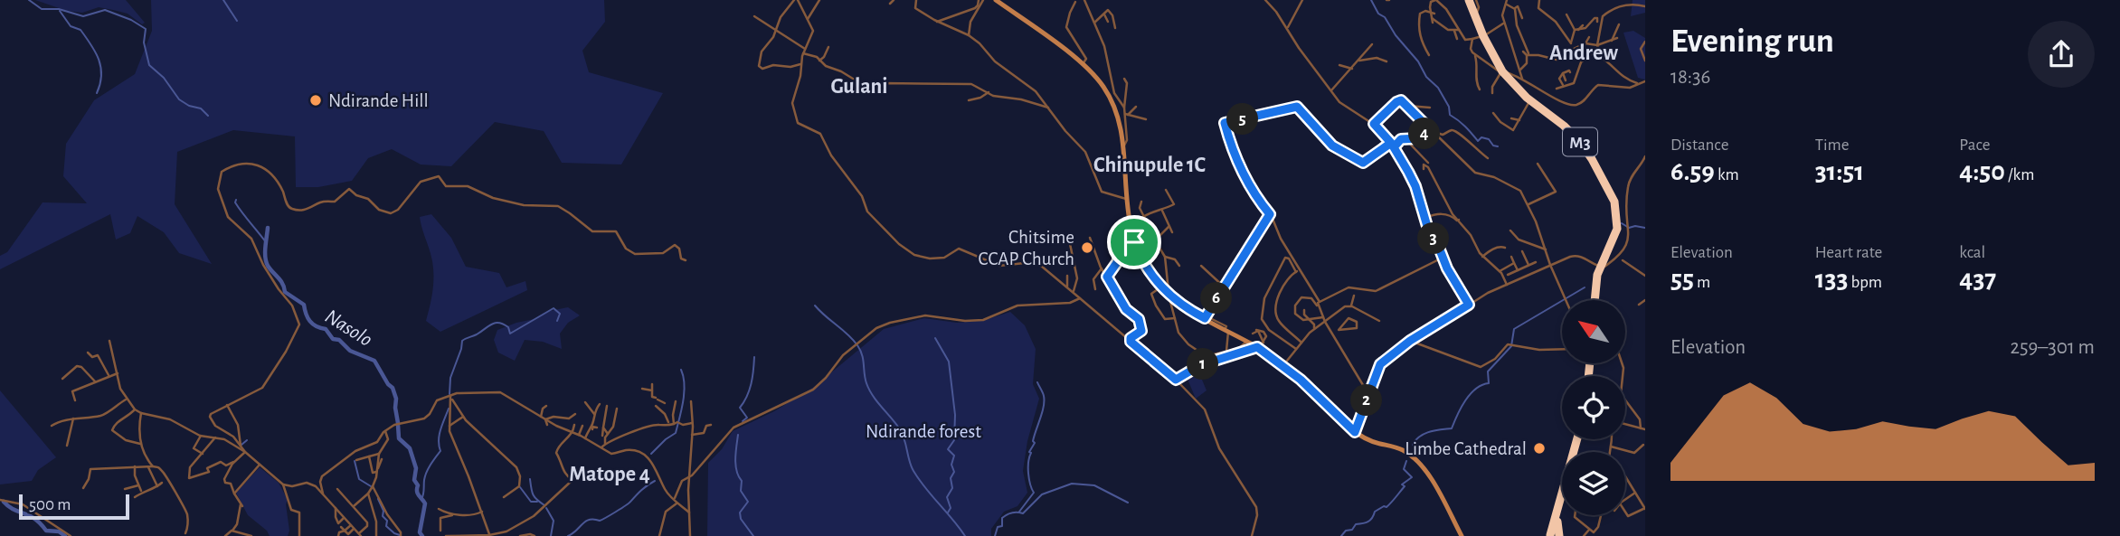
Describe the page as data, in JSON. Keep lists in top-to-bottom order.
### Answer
{
  "streets": {
    "highway": ["M3"]
  },
  "districts": [
    "Andrew",
    "Gulani",
    "Chinupule 1C",
    "Matope 4"
  ],
  "water": ["Nasolo"],
  "parks": ["Ndirande forest"],
  "places": ["Ndirande Hill", "Chitsime CCAP Church", "Limbe Cathedral"],
  "scale_bar": "500 m",
  "north": "top left",
  "page": {
    "heading": ["Evening run", "18:36"],
    "pins": [
      "5",
      "4",
      "3",
      "6",
      "1",
      "2"
    ],
    "stats": [
      ["Distance", "6.59 km"],
      ["Time", "31:51"],
      ["Pace", "4:50 /km"],
      ["Elevation", "55 m"],
      ["Heart rate", "133 bpm"],
      ["kcal", "437"]
    ],
    "chart": ["Elevation", "259–301 m"],
    "scale": "500 m"
  }
}
